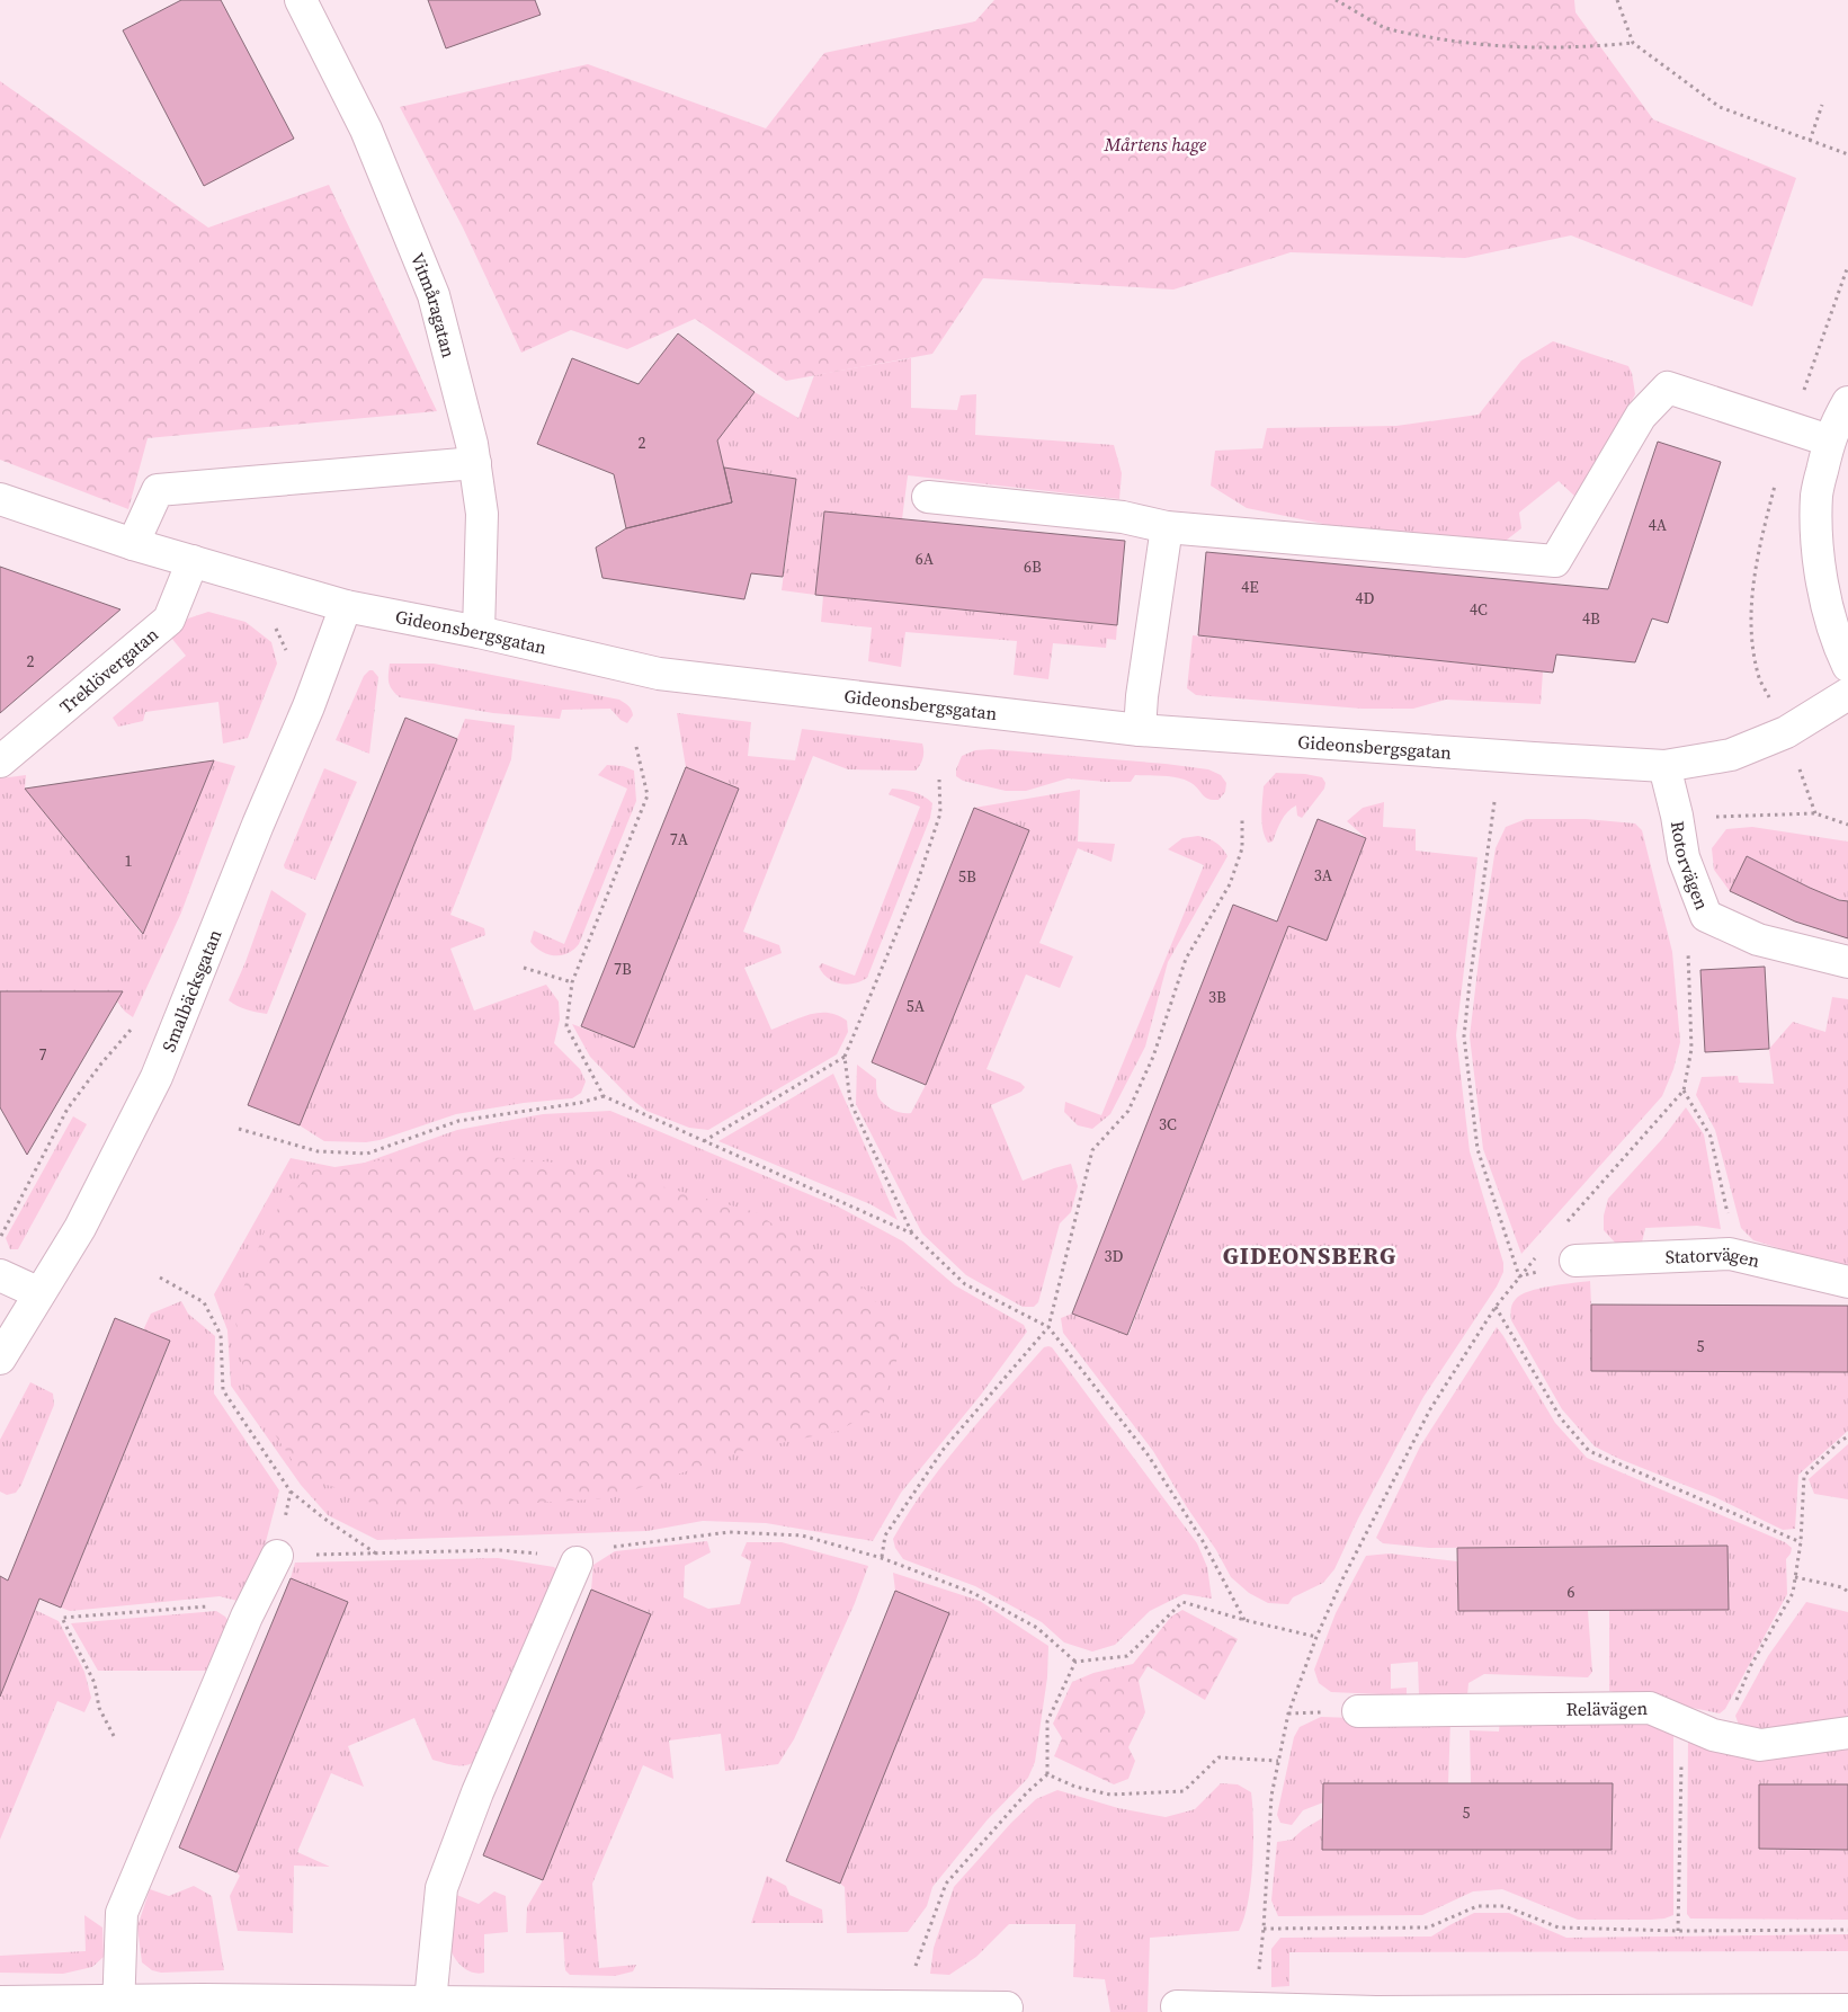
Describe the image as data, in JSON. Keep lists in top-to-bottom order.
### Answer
{
  "streets": {
    "street": [
      "Vitmåragatan",
      "Gideonsbergsgatan",
      "Treklövergatan",
      "Rotorvägen",
      "Smalbäcksgatan",
      "Statorvägen",
      "Relävägen"
    ]
  },
  "crossings": [
    ["Vitmåragatan", "Gideonsbergsgatan"],
    ["Gideonsbergsgatan", "Treklövergatan"],
    ["Gideonsbergsgatan", "Rotorvägen"],
    ["Gideonsbergsgatan", "Smalbäcksgatan"]
  ],
  "districts": ["GIDEONSBERG"],
  "parks": ["Mårtens hage"],
  "house_numbers": [
    "2",
    "4A",
    "6A",
    "6B",
    "4E",
    "4D",
    "4C",
    "4B",
    "2",
    "7A",
    "1",
    "3A",
    "5B",
    "7B",
    "3B",
    "5A",
    "7",
    "3C",
    "3D",
    "5",
    "6",
    "5"
  ]
}
